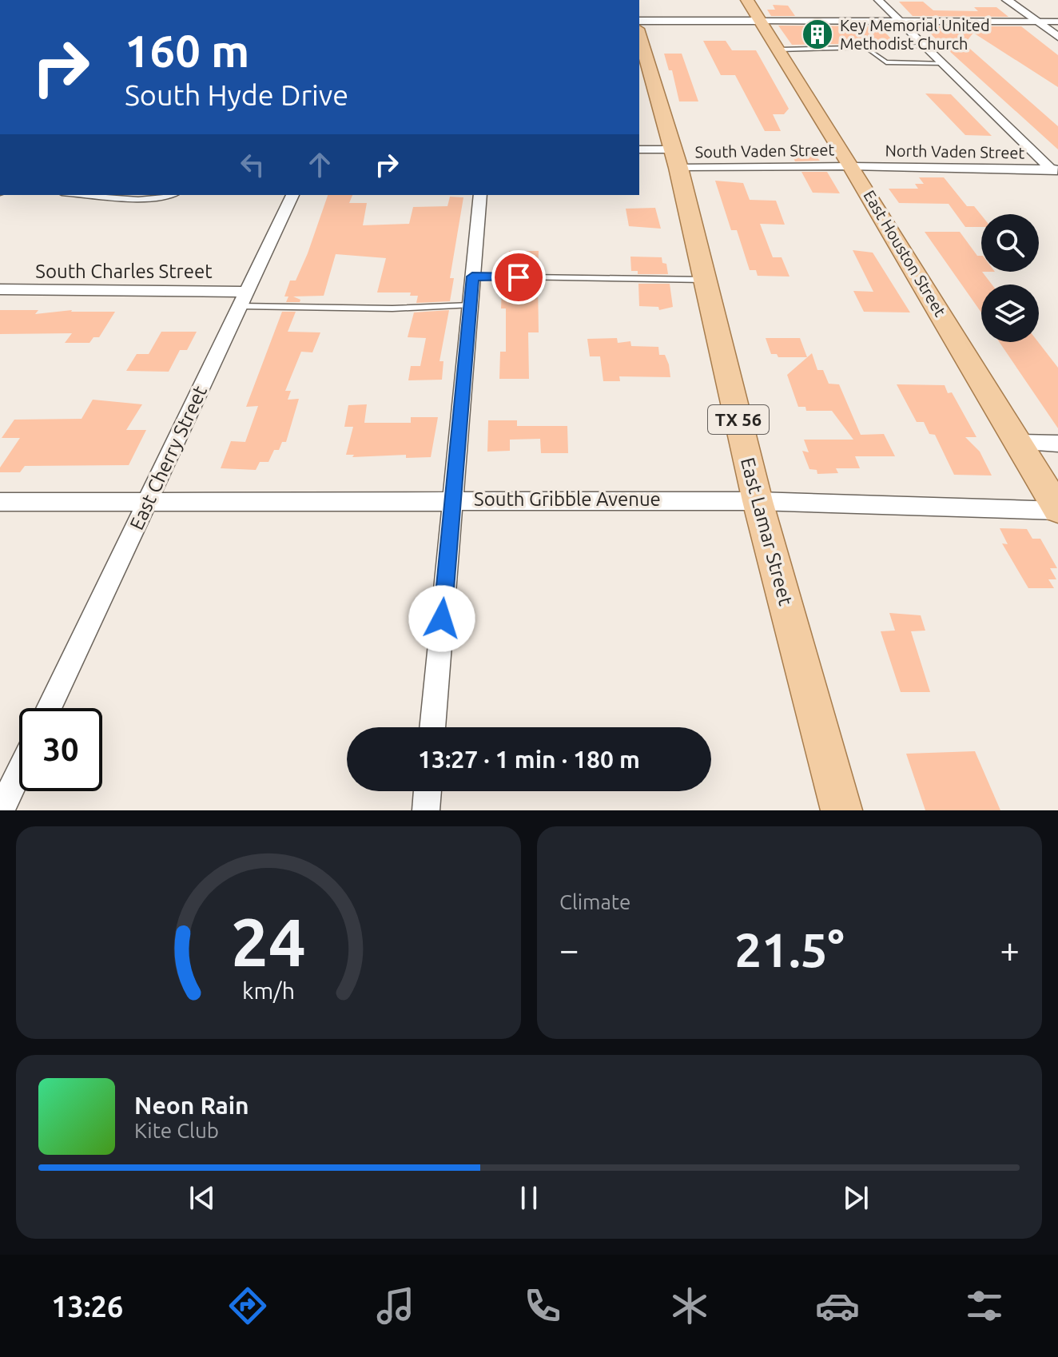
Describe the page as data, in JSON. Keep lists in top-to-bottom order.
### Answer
{
  "streets": {
    "main road": ["East Houston Street", "TX 56", "East Lamar Street"],
    "street": [
      "South Vaden Street",
      "North Vaden Street",
      "South Charles Street",
      "East Cherry Street",
      "South Gribble Avenue"
    ]
  },
  "crossings": [
    ["South Vaden Street", "North Vaden Street"],
    ["South Vaden Street", "East Houston Street"],
    ["South Vaden Street", "East Lamar Street"],
    ["North Vaden Street", "East Houston Street"],
    ["East Houston Street", "South Gribble Avenue"],
    ["South Charles Street", "East Cherry Street"],
    ["East Cherry Street", "South Gribble Avenue"],
    ["South Gribble Avenue", "East Lamar Street"]
  ],
  "places": {
    "building": ["Key Memorial United Methodist Church"]
  },
  "page": {
    "turn": ["160 m", "South Hyde Drive"],
    "limit": "30",
    "trip": "13:27 · 1 min · 180 m",
    "tile": "Climate",
    "heat": ["−", "21.5°", "+"],
    "song": ["Neon Rain", "Kite Club"],
    "tabs": "13:26",
    "gauge": ["24", "km/h"]
  }
}
